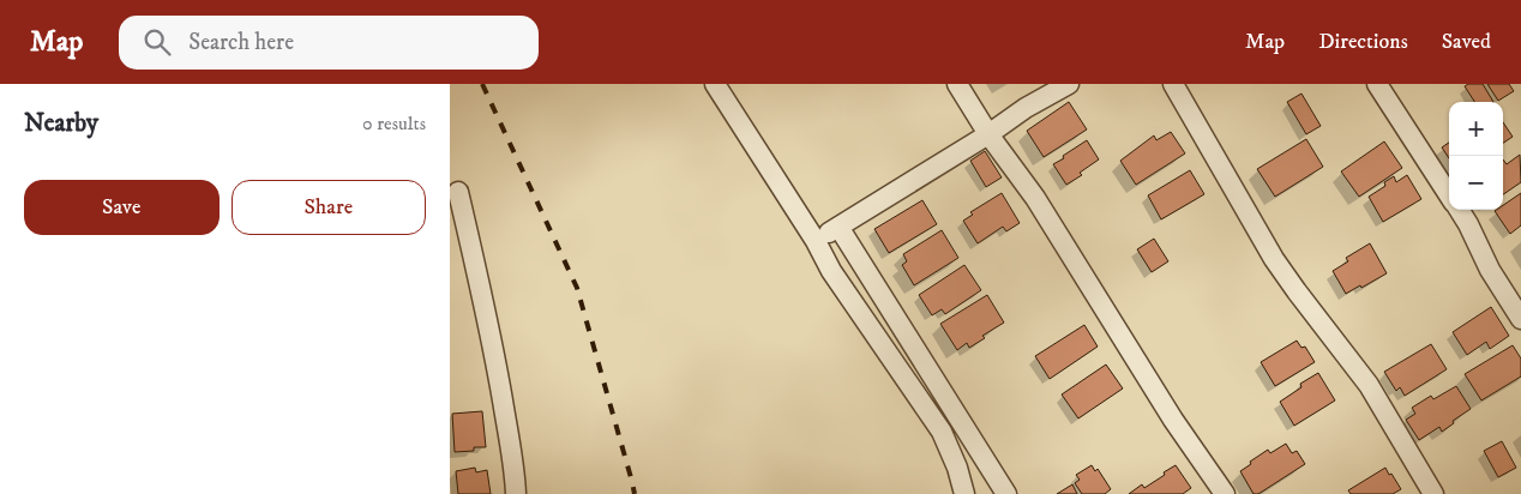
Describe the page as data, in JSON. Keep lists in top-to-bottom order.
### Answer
{
  "page": {
    "header": "Map",
    "search": "Search here",
    "nav": ["Map", "Directions", "Saved"],
    "heading": ["Nearby", "0 results"],
    "map_buttons": ["+", "−"],
    "buttons": ["Save", "Share"]
  }
}
